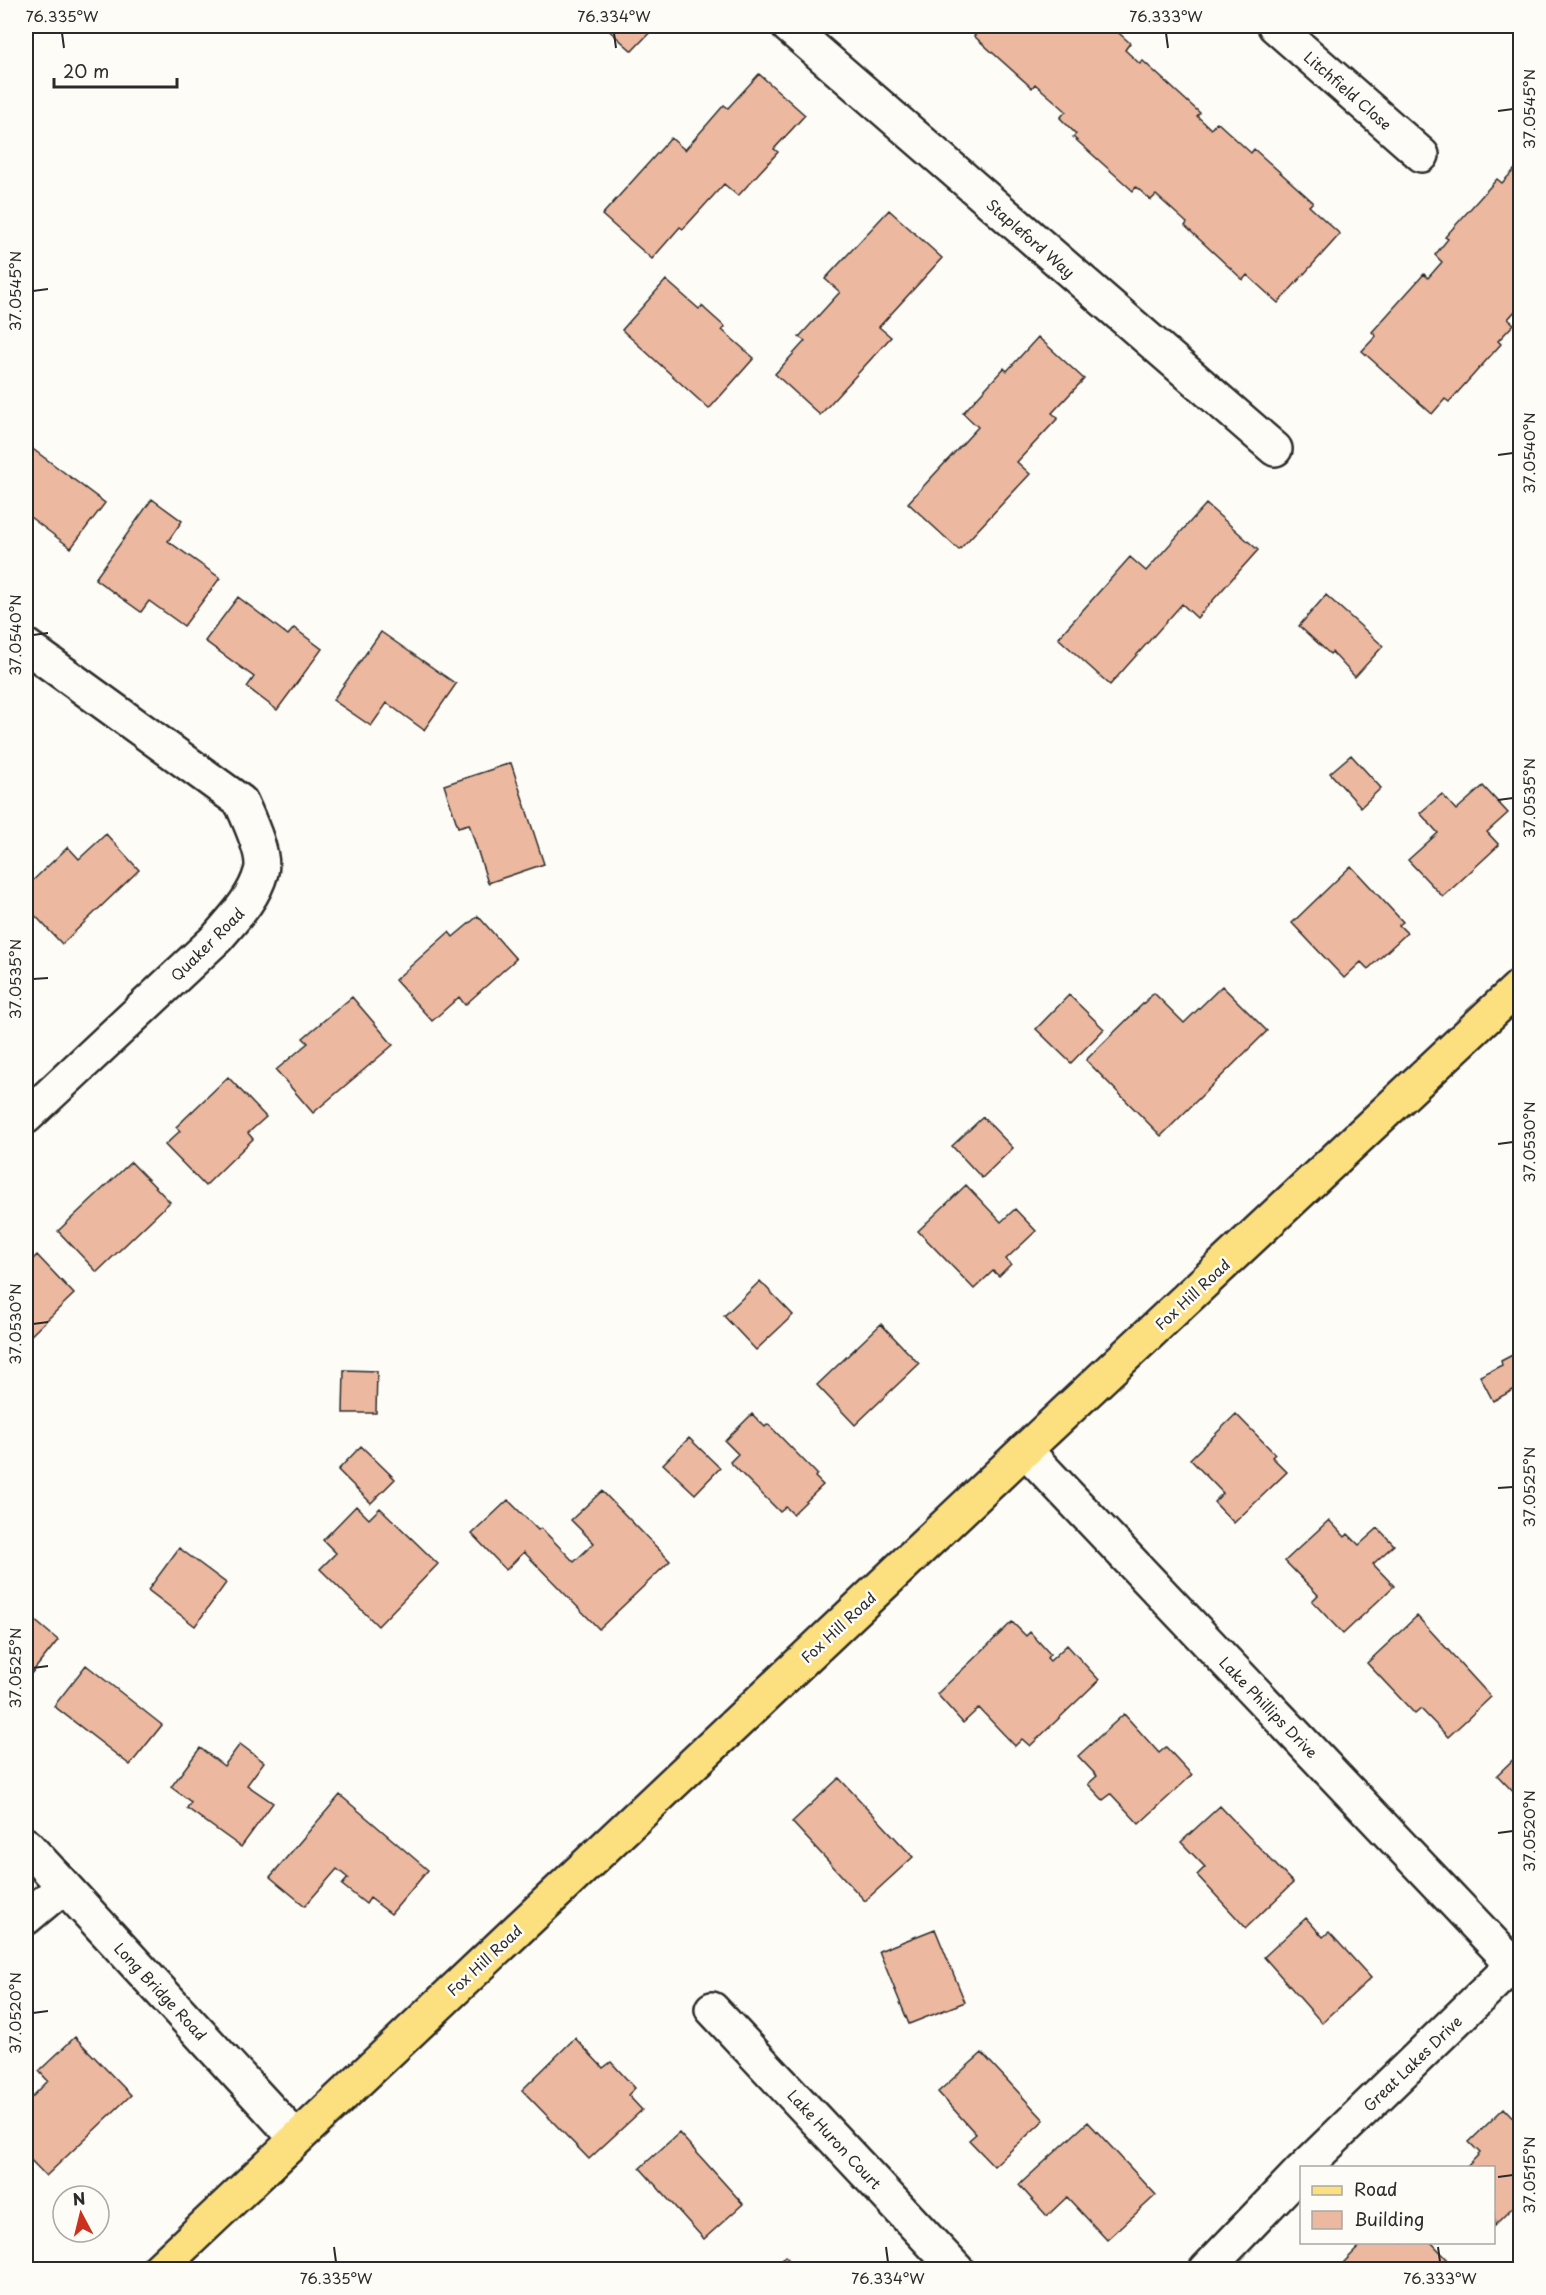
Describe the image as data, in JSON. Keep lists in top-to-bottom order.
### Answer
{
  "streets": {
    "main road": ["Fox Hill Road"],
    "street": [
      "Litchfield Close",
      "Stapleford Way",
      "Quaker Road",
      "Lake Phillips Drive",
      "Long Bridge Road",
      "Great Lakes Drive",
      "Lake Huron Court"
    ]
  },
  "crossings": [
    ["Fox Hill Road", "Lake Phillips Drive"],
    ["Fox Hill Road", "Long Bridge Road"],
    ["Lake Phillips Drive", "Great Lakes Drive"]
  ],
  "legend": ["Road", "Building"],
  "scale_bar": "20 m",
  "north": "top",
  "coordinates": [
    "76.335°W",
    "76.334°W",
    "76.333°W",
    "37.0545°N",
    "37.0540°N",
    "37.0535°N",
    "37.0530°N",
    "37.0525°N",
    "37.0520°N",
    "37.0515°N"
  ]
}
